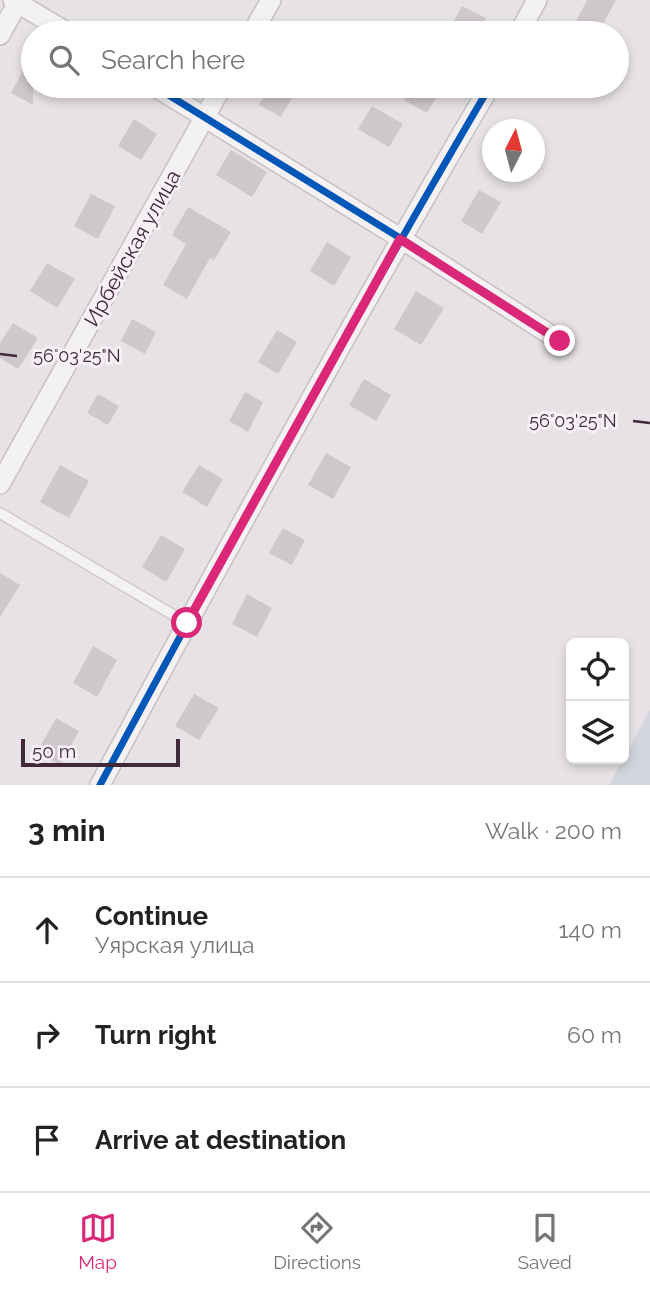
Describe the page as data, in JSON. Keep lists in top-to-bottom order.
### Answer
{
  "streets": {
    "street": ["Ирбейская улица"]
  },
  "scale_bar": "50 m",
  "north": "top",
  "page": {
    "search": "Search here",
    "scale": "50 m",
    "heading": ["3 min", "Walk · 200 m"],
    "list": [
      ["Continue", "Уярская улица", "140 m"],
      ["Turn right", "60 m"],
      "Arrive at destination"
    ],
    "nav": ["Map", "Directions", "Saved"]
  },
  "coordinates": ["56°03'25\"N"]
}
